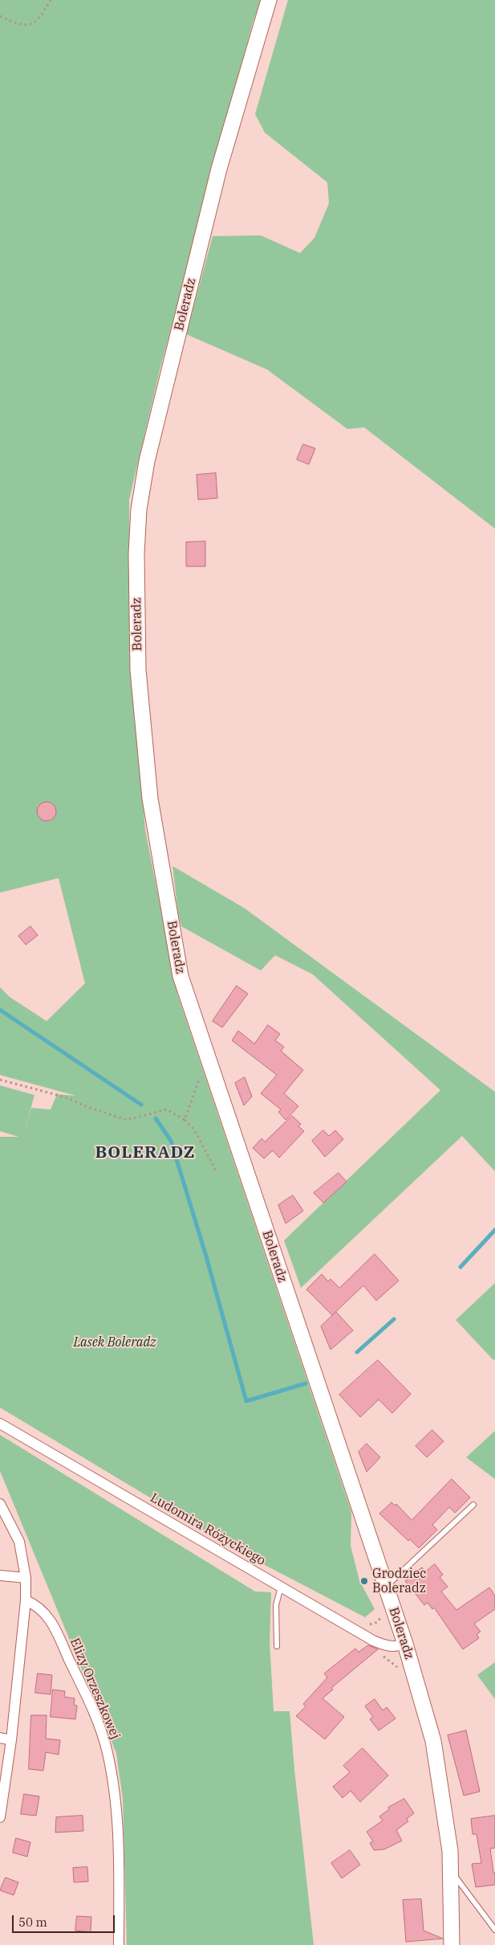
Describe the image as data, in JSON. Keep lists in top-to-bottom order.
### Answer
{
  "streets": {
    "street": ["Boleradz", "Ludomira Różyckiego", "Elizy Orzeszkowej"]
  },
  "crossings": [
    ["Boleradz", "Ludomira Różyckiego"]
  ],
  "districts": ["BOLERADZ"],
  "parks": ["Lasek Boleradz"],
  "places": ["Grodziec Boleradz"],
  "scale_bar": "50 m"
}
